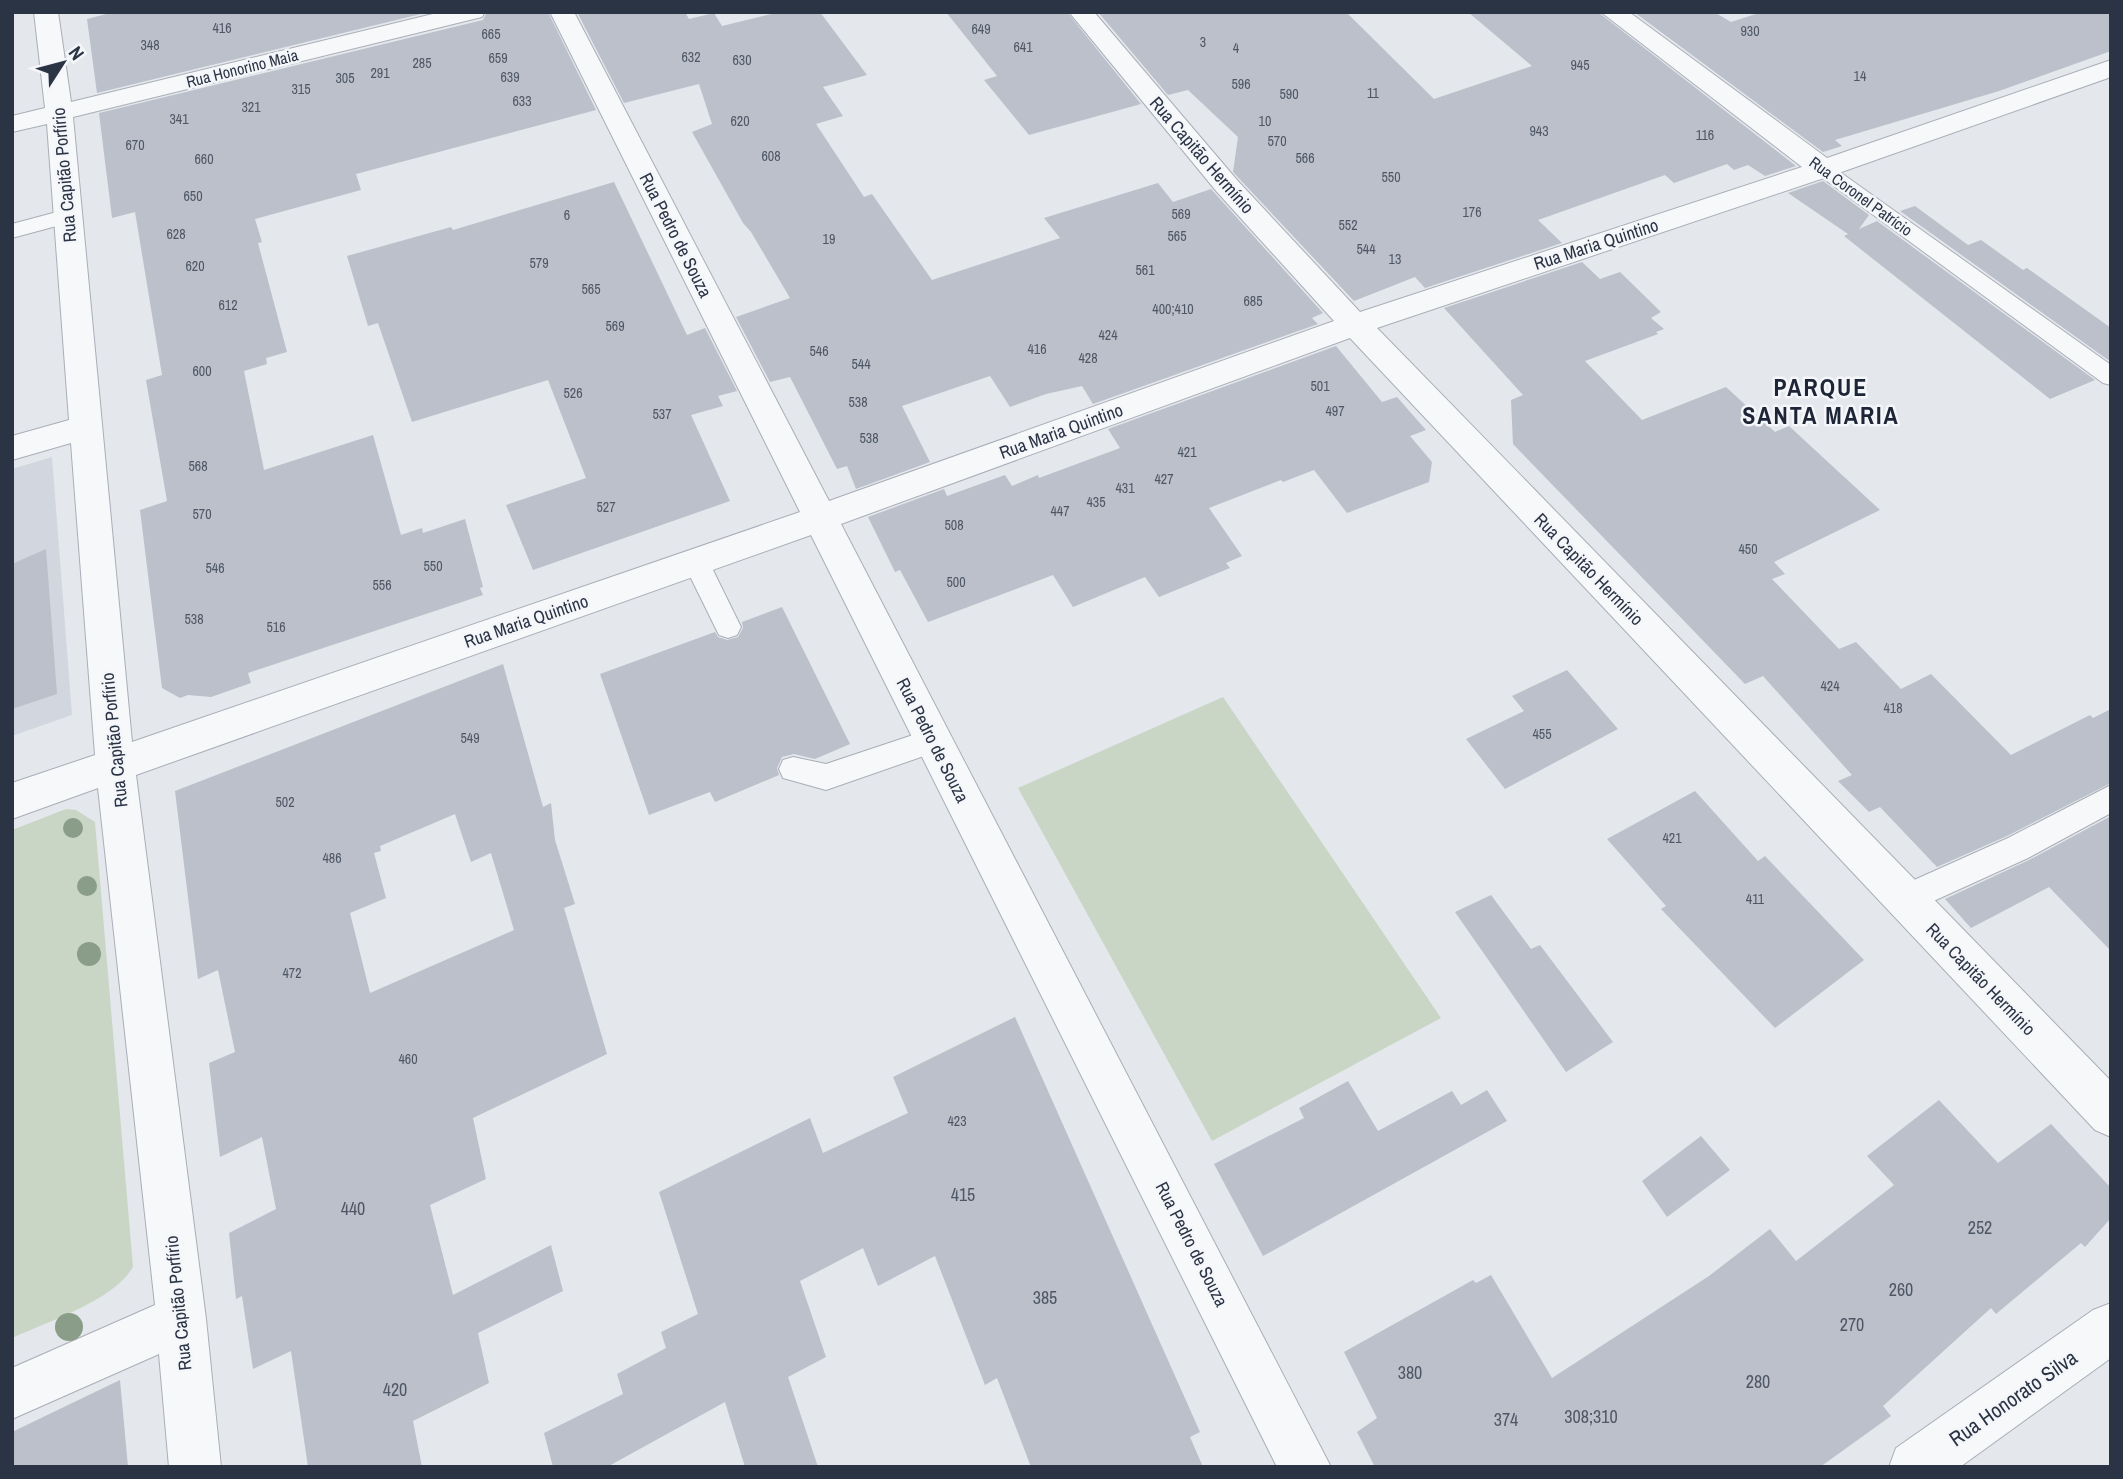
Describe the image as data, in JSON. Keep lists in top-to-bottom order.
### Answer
{
  "streets": {
    "street": [
      "Rua Honorino Maia",
      "Rua Capitão Hermínio",
      "Rua Capitão Porfírio",
      "Rua Coronel Patrício",
      "Rua Pedro de Souza",
      "Rua Maria Quintino",
      "Rua Honorato Silva"
    ]
  },
  "crossings": [
    ["Rua Honorino Maia", "Rua Capitão Porfírio"],
    ["Rua Capitão Hermínio", "Rua Maria Quintino"],
    ["Rua Capitão Porfírio", "Rua Maria Quintino"],
    ["Rua Coronel Patrício", "Rua Maria Quintino"],
    ["Rua Pedro de Souza", "Rua Maria Quintino"]
  ],
  "districts": ["PARQUE SANTA MARIA"],
  "house_numbers": [
    "416",
    "649",
    "930",
    "665",
    "3",
    "348",
    "641",
    "4",
    "632",
    "659",
    "630",
    "285",
    "945",
    "291",
    "14",
    "639",
    "305",
    "596",
    "315",
    "11",
    "590",
    "633",
    "321",
    "341",
    "620",
    "10",
    "943",
    "116",
    "570",
    "670",
    "608",
    "566",
    "660",
    "550",
    "650",
    "176",
    "569",
    "6",
    "552",
    "628",
    "565",
    "19",
    "544",
    "13",
    "579",
    "620",
    "561",
    "565",
    "685",
    "612",
    "400;410",
    "569",
    "424",
    "416",
    "546",
    "428",
    "544",
    "600",
    "501",
    "526",
    "538",
    "497",
    "537",
    "538",
    "421",
    "568",
    "427",
    "431",
    "435",
    "527",
    "447",
    "570",
    "508",
    "450",
    "550",
    "546",
    "500",
    "556",
    "538",
    "516",
    "424",
    "418",
    "455",
    "549",
    "502",
    "421",
    "486",
    "411",
    "472",
    "460",
    "423",
    "415",
    "440",
    "252",
    "260",
    "385",
    "270",
    "380",
    "280",
    "420",
    "308;310",
    "374"
  ],
  "north": "top right"
}
